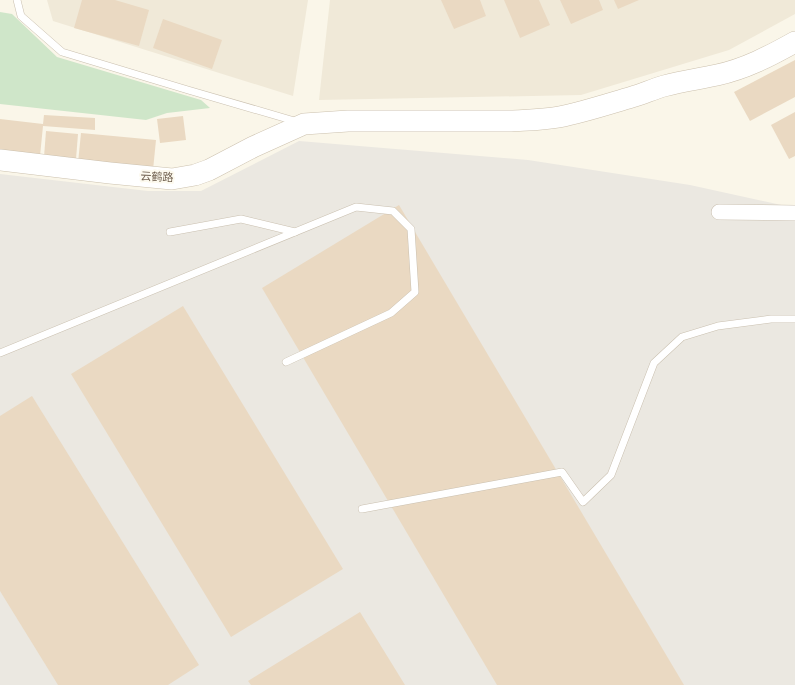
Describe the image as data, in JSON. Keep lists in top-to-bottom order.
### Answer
{
  "streets": {
    "street": ["云鹤路"]
  }
}
